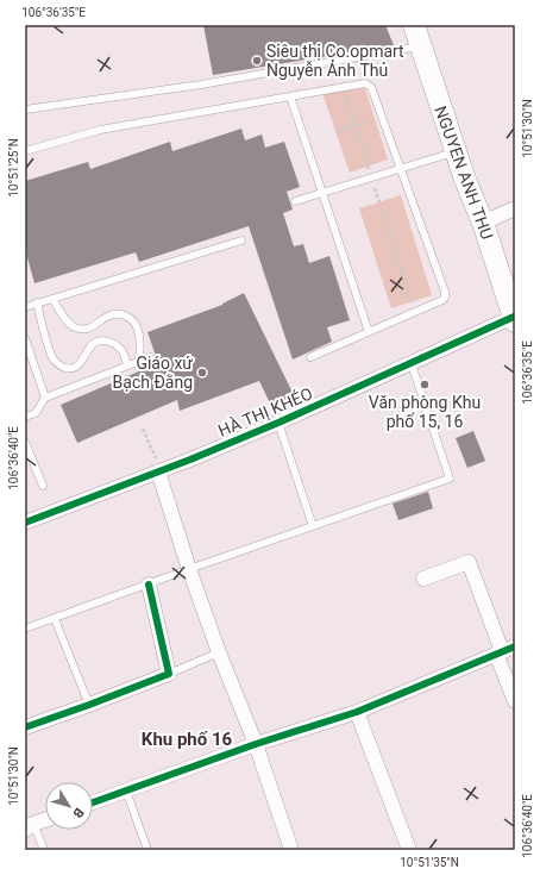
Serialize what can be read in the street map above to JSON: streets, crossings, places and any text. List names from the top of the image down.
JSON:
{
  "streets": {
    "main road": ["NGUYEN ANH THU"],
    "street": ["HÀ THỊ KHÉO"]
  },
  "crossings": [
    ["NGUYEN ANH THU", "HÀ THỊ KHÉO"]
  ],
  "districts": ["Khu phố 16"],
  "places": ["Siêu thị Co.opmart Nguyễn Ảnh Thủ", "Giáo xứ Bạch Đằng", "Văn phòng Khu phố 15, 16"],
  "north": "bottom right",
  "coordinates": [
    "106°36'35\"E",
    "10°51'30\"N",
    "10°51'25\"N",
    "106°36'40\"E",
    "10°51'35\"N"
  ]
}
